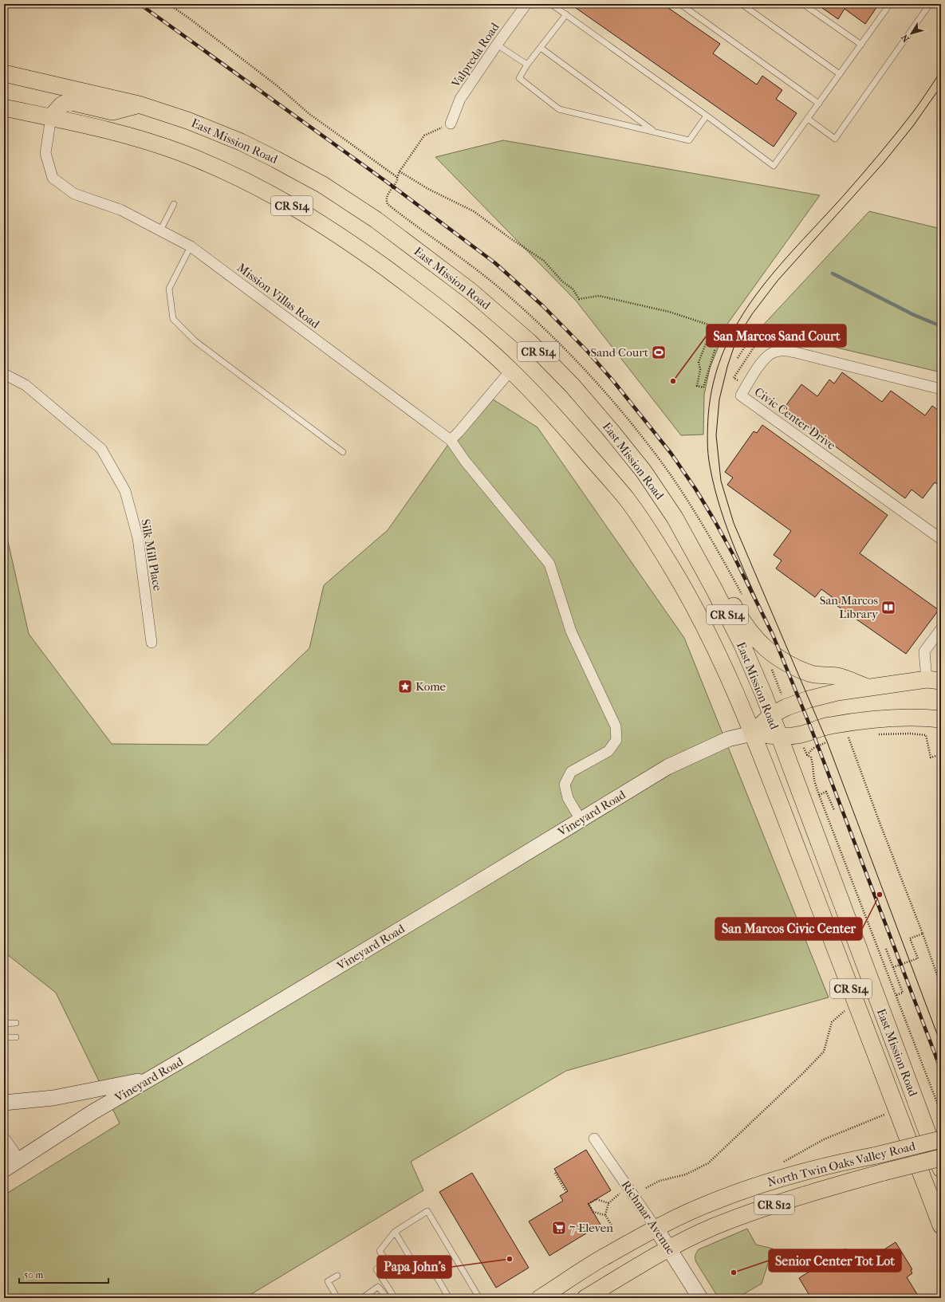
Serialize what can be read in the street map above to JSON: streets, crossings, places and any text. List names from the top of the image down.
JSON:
{
  "streets": {
    "main road": [
      "East Mission Road",
      "CR S14",
      "Vineyard Road",
      "North Twin Oaks Valley Road",
      "CR S12",
      "Richmar Avenue"
    ],
    "street": [
      "Valpreda Road",
      "Mission Villas Road",
      "Civic Center Drive",
      "Silk Mill Place"
    ]
  },
  "crossings": [
    ["East Mission Road", "CR S14"],
    ["East Mission Road", "Mission Villas Road"],
    ["East Mission Road", "Vineyard Road"],
    ["East Mission Road", "North Twin Oaks Valley Road"],
    ["CR S14", "North Twin Oaks Valley Road"],
    ["Mission Villas Road", "Vineyard Road"],
    ["North Twin Oaks Valley Road", "Richmar Avenue"]
  ],
  "places": {
    "sports": ["Sand Court"],
    "other": [
      "San Marcos Sand Court",
      "San Marcos Civic Center",
      "Papa John's",
      "Senior Center Tot Lot"
    ],
    "library": ["San Marcos Library"],
    "place": ["Kome"],
    "supermarket": ["7-Eleven"]
  },
  "scale_bar": "50 m",
  "north": "bottom left"
}
